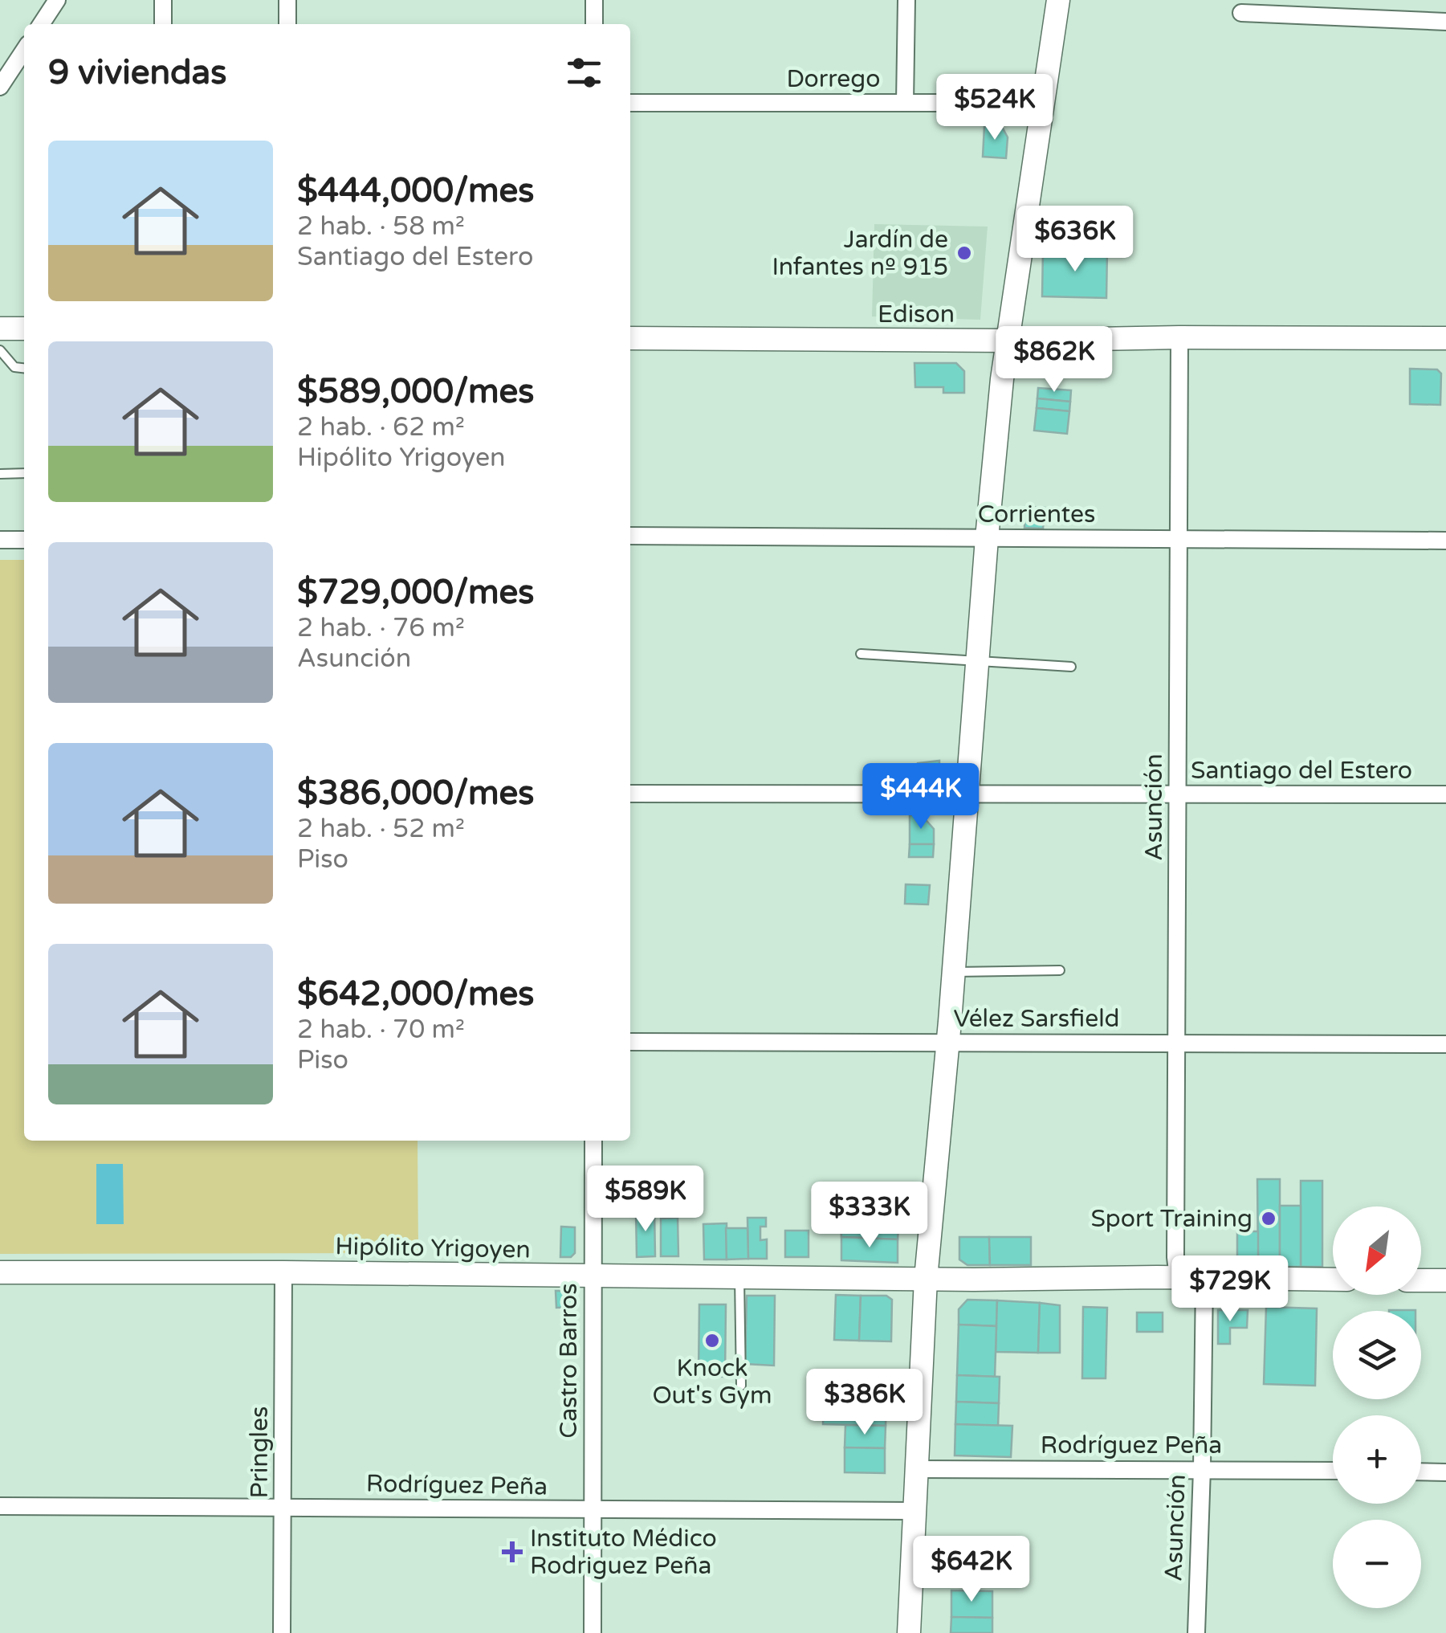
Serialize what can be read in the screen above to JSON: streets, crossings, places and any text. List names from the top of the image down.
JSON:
{
  "streets": {
    "street": [
      "Dorrego",
      "Edison",
      "Corrientes",
      "Santiago del Estero",
      "Asunción",
      "Vélez Sarsfield",
      "Hipólito Yrigoyen",
      "Castro Barros",
      "Rodríguez Peña",
      "Pringles"
    ]
  },
  "crossings": [
    ["Edison", "Asunción"],
    ["Corrientes", "Asunción"],
    ["Santiago del Estero", "Asunción"],
    ["Asunción", "Vélez Sarsfield"],
    ["Asunción", "Hipólito Yrigoyen"],
    ["Asunción", "Rodríguez Peña"],
    ["Hipólito Yrigoyen", "Castro Barros"],
    ["Hipólito Yrigoyen", "Pringles"],
    ["Castro Barros", "Rodríguez Peña"],
    ["Rodríguez Peña", "Pringles"]
  ],
  "places": {
    "other": ["Jardín de Infantes nº 915", "Sport Training", "Knock Out's Gym"],
    "health": ["Instituto Médico Rodriguez Peña"]
  },
  "north": "bottom left",
  "page": {
    "heading": "9 viviendas",
    "price": [
      "$524K",
      "$636K",
      "$862K",
      "$444K",
      "$589K",
      "$333K",
      "$729K",
      "$386K",
      "$642K"
    ],
    "list": [
      {
        "name": "$444,000/mes",
        "note": "2 hab. · 58 m² · Santiago del Estero"
      },
      {
        "name": "$589,000/mes",
        "note": "2 hab. · 62 m² · Hipólito Yrigoyen"
      },
      {
        "name": "$729,000/mes",
        "note": "2 hab. · 76 m² · Asunción"
      },
      {
        "name": "$386,000/mes",
        "note": "2 hab. · 52 m² · Piso"
      },
      {
        "name": "$642,000/mes",
        "note": "2 hab. · 70 m² · Piso"
      }
    ],
    "map_buttons": ["+", "−"]
  }
}
